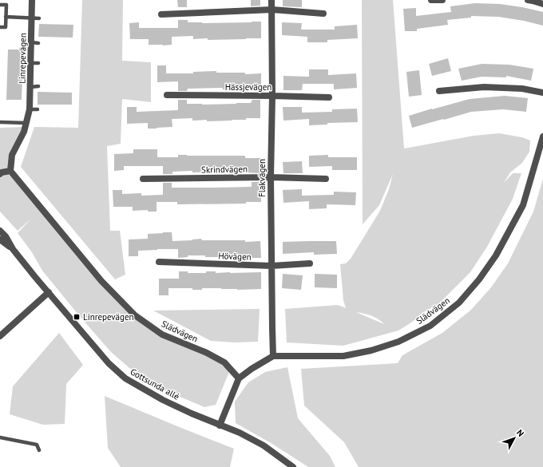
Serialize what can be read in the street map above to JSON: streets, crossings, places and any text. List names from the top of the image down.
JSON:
{
  "streets": {
    "street": [
      "Linrepevägen",
      "Hässjevägen",
      "Skrindvägen",
      "Flakvägen",
      "Hövägen",
      "Slädvägen",
      "Gottsunda allé"
    ]
  },
  "crossings": [
    ["Linrepevägen", "Slädvägen"],
    ["Hässjevägen", "Flakvägen"],
    ["Skrindvägen", "Flakvägen"],
    ["Flakvägen", "Hövägen"],
    ["Flakvägen", "Slädvägen"]
  ],
  "places": {
    "transit": ["Linrepevägen"]
  },
  "north": "top right"
}
